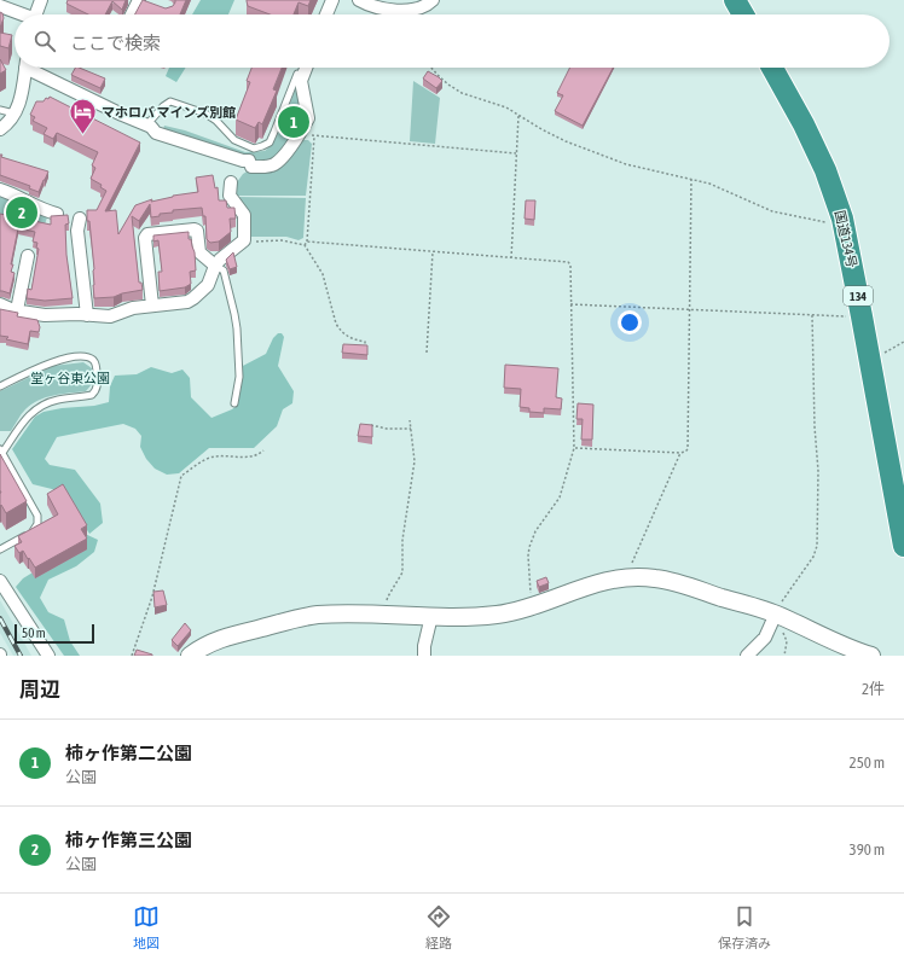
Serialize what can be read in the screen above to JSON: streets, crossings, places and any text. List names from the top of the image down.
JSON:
{
  "streets": {
    "highway": ["国道134号", "134"]
  },
  "parks": ["堂ヶ谷東公園"],
  "places": {
    "hotel": ["マホロバ マインズ別館"]
  },
  "scale_bar": "50 m",
  "page": {
    "search": "ここで検索",
    "pins": ["1", "2"],
    "scale": "50 m",
    "heading": ["周辺", "2件"],
    "list": [
      {
        "mark": "1",
        "name": "柿ヶ作第二公園",
        "note": "公園",
        "value": "250 m"
      },
      {
        "mark": "2",
        "name": "柿ヶ作第三公園",
        "note": "公園",
        "value": "390 m"
      }
    ],
    "nav": ["地図", "経路", "保存済み"]
  }
}
